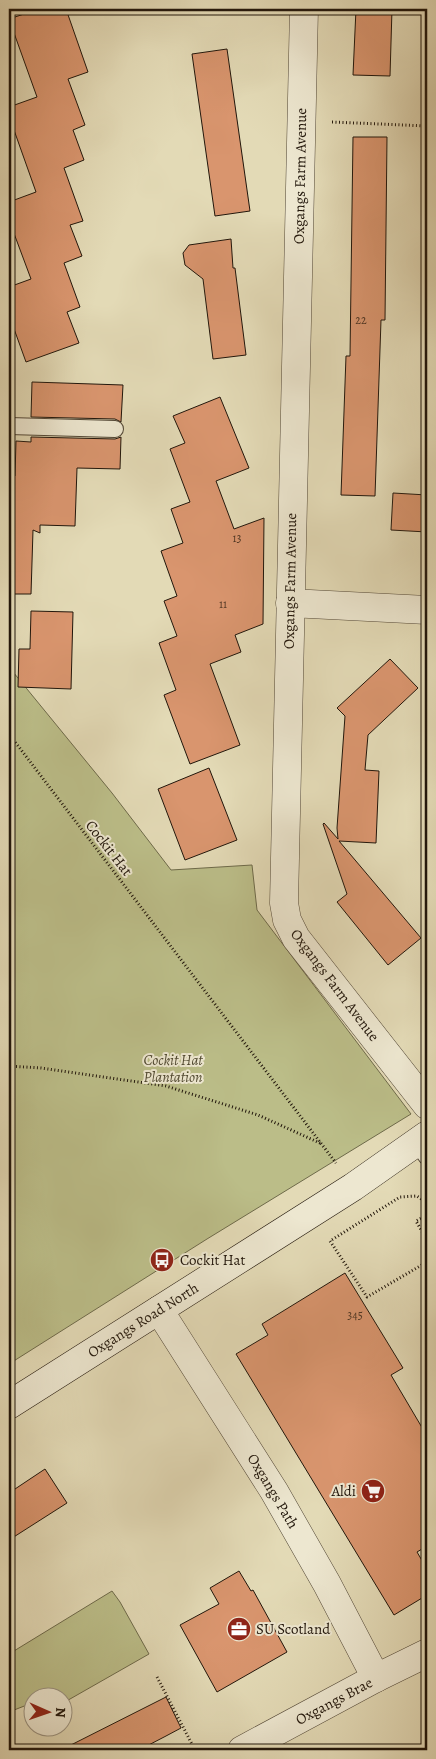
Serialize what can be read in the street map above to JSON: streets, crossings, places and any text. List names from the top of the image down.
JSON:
{
  "streets": {
    "street": [
      "Oxgangs Farm Avenue",
      "Oxgangs Road North",
      "Oxgangs Path",
      "Oxgangs Brae"
    ],
    "path": ["Cockit Hat"]
  },
  "crossings": [
    ["Cockit Hat", "Oxgangs Road North"],
    ["Oxgangs Road North", "Oxgangs Path"],
    ["Oxgangs Path", "Oxgangs Brae"]
  ],
  "parks": ["Cockit Hat Plantation"],
  "places": {
    "bus stop": ["Cockit Hat"],
    "supermarket": ["Aldi"],
    "office": ["SU Scotland"]
  },
  "house_numbers": [
    "22",
    "13",
    "11",
    "345"
  ],
  "north": "right"
}
